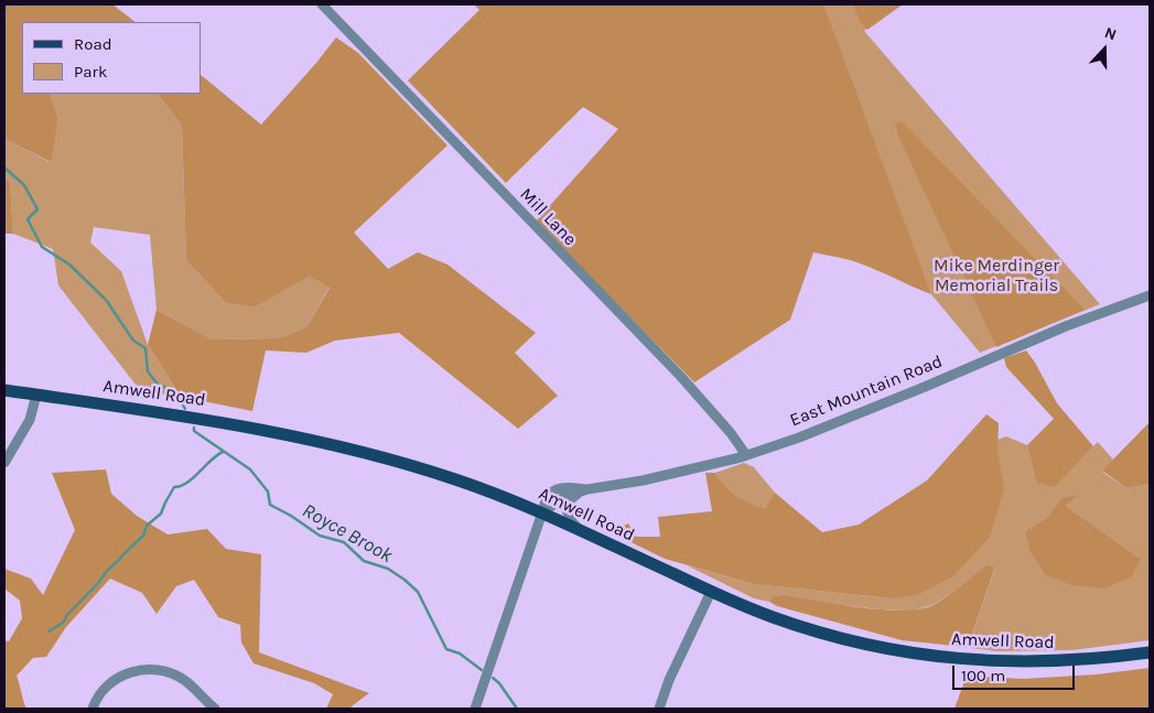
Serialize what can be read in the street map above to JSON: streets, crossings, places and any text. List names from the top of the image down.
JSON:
{
  "streets": {
    "main road": ["Amwell Road"],
    "street": ["Mill Lane", "East Mountain Road"]
  },
  "crossings": [
    ["Mill Lane", "East Mountain Road"],
    ["East Mountain Road", "Amwell Road"]
  ],
  "water": ["Royce Brook"],
  "parks": ["Mike Merdinger Memorial Trails"],
  "legend": ["Road", "Park"],
  "scale_bar": "100 m",
  "north": "top"
}
